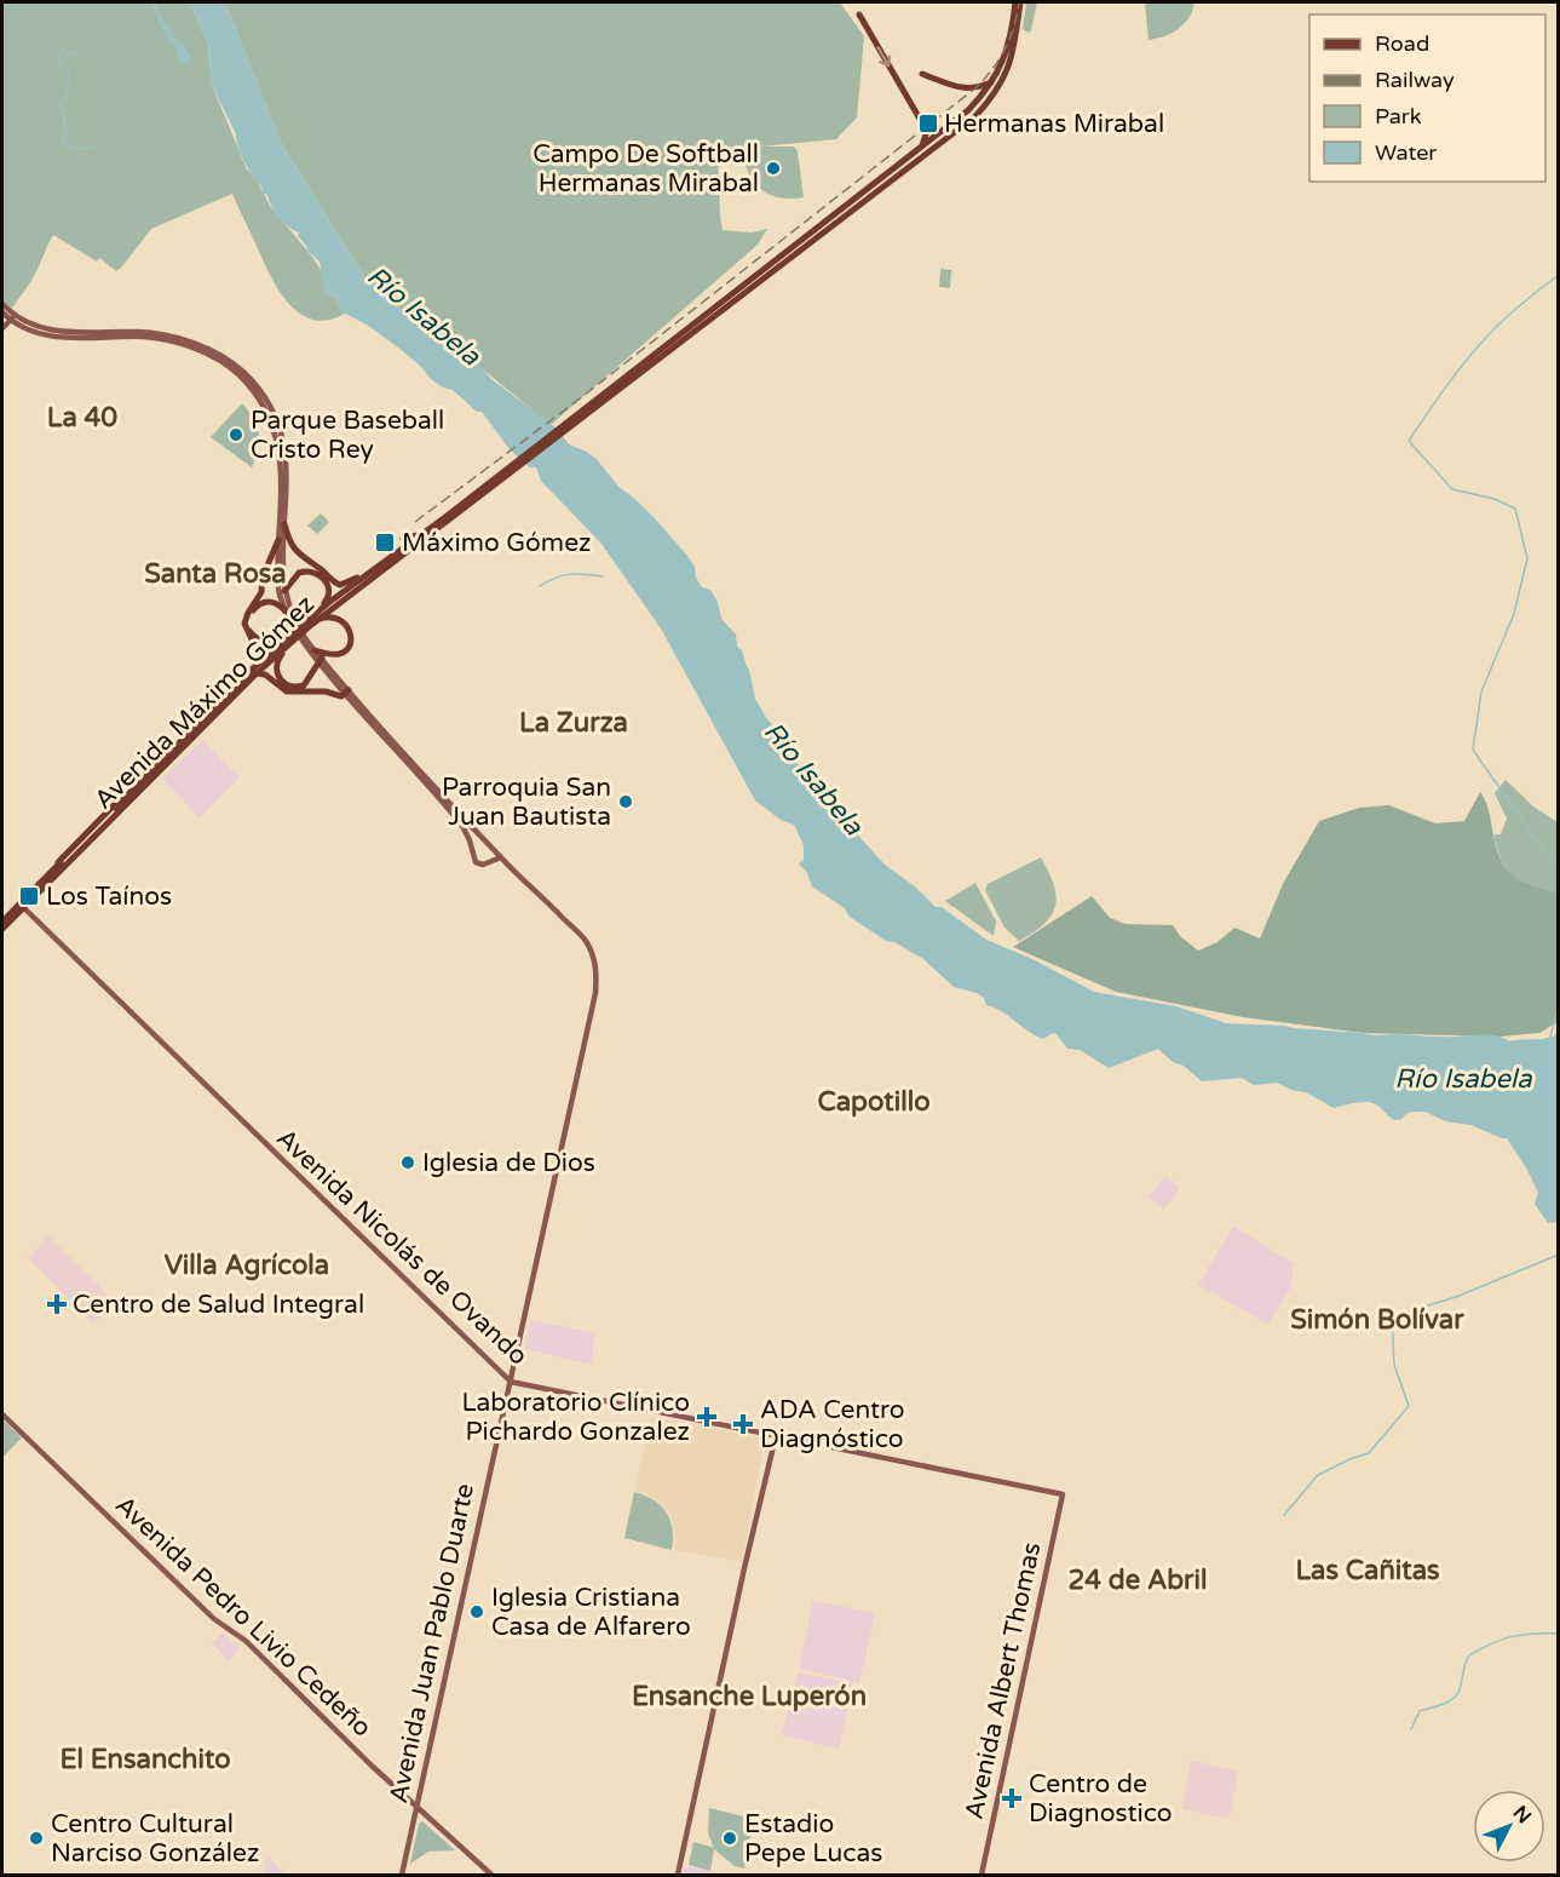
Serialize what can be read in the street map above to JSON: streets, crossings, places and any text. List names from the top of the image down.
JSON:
{
  "streets": {
    "main road": [
      "Avenida Máximo Gómez",
      "Avenida Nicolás de Ovando",
      "Avenida Pedro Livio Cedeño",
      "Avenida Juan Pablo Duarte",
      "Avenida Albert Thomas"
    ]
  },
  "crossings": [
    ["Avenida Nicolás de Ovando", "Avenida Juan Pablo Duarte"],
    ["Avenida Nicolás de Ovando", "Avenida Albert Thomas"],
    ["Avenida Pedro Livio Cedeño", "Avenida Juan Pablo Duarte"]
  ],
  "districts": [
    "La 40",
    "Santa Rosa",
    "La Zurza",
    "Capotillo",
    "Villa Agrícola",
    "Simón Bolívar",
    "Las Cañitas",
    "24 de Abril",
    "Ensanche Luperón",
    "El Ensanchito"
  ],
  "water": ["Río Isabela"],
  "places": {
    "transit": ["Hermanas Mirabal", "Máximo Gómez", "Los Taínos"],
    "other": [
      "Campo De Softball Hermanas Mirabal",
      "Parque Baseball Cristo Rey",
      "Parroquia San Juan Bautista",
      "Iglesia de Dios",
      "Iglesia Cristiana Casa de Alfarero",
      "Centro Cultural Narciso González",
      "Estadio Pepe Lucas"
    ],
    "health": [
      "Centro de Salud Integral",
      "Laboratorio Clínico Pichardo Gonzalez",
      "ADA Centro Diagnóstico",
      "Centro de Diagnostico"
    ]
  },
  "legend": [
    "Road",
    "Railway",
    "Park",
    "Water"
  ],
  "north": "top right"
}
